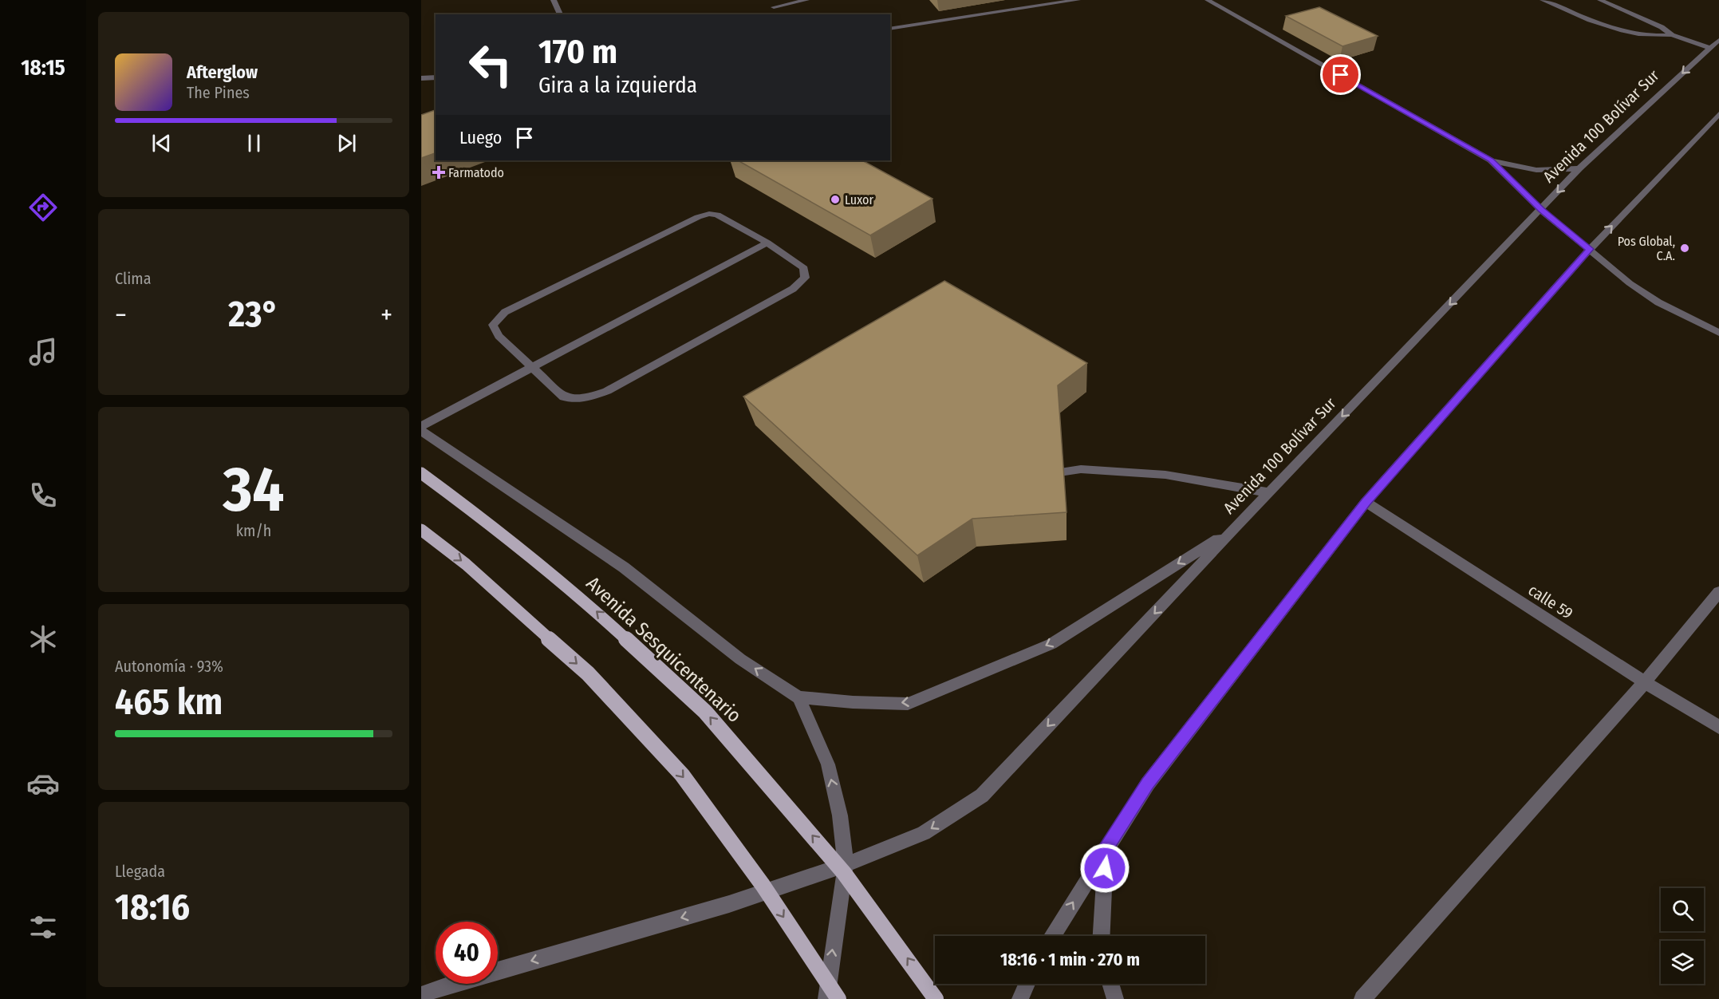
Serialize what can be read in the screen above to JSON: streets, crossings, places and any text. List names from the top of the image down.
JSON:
{
  "streets": {
    "main road": ["Avenida Sesquicentenario"],
    "street": ["Avenida 100 Bolívar Sur", "calle 59"]
  },
  "places": {
    "health": ["Farmatodo"],
    "other": ["Luxor", "Pos Global, C.A."]
  },
  "page": {
    "tabs": "18:15",
    "turn": ["170 m", "Gira a la izquierda"],
    "song": ["Afterglow", "The Pines"],
    "then": "Luego",
    "tile": [
      "Clima",
      ["34", "km/h"],
      ["Autonomía · 93%", "465 km"],
      ["Llegada", "18:16"]
    ],
    "heat": ["−", "23°", "+"],
    "limit": "40",
    "trip": "18:16 · 1 min · 270 m"
  }
}
